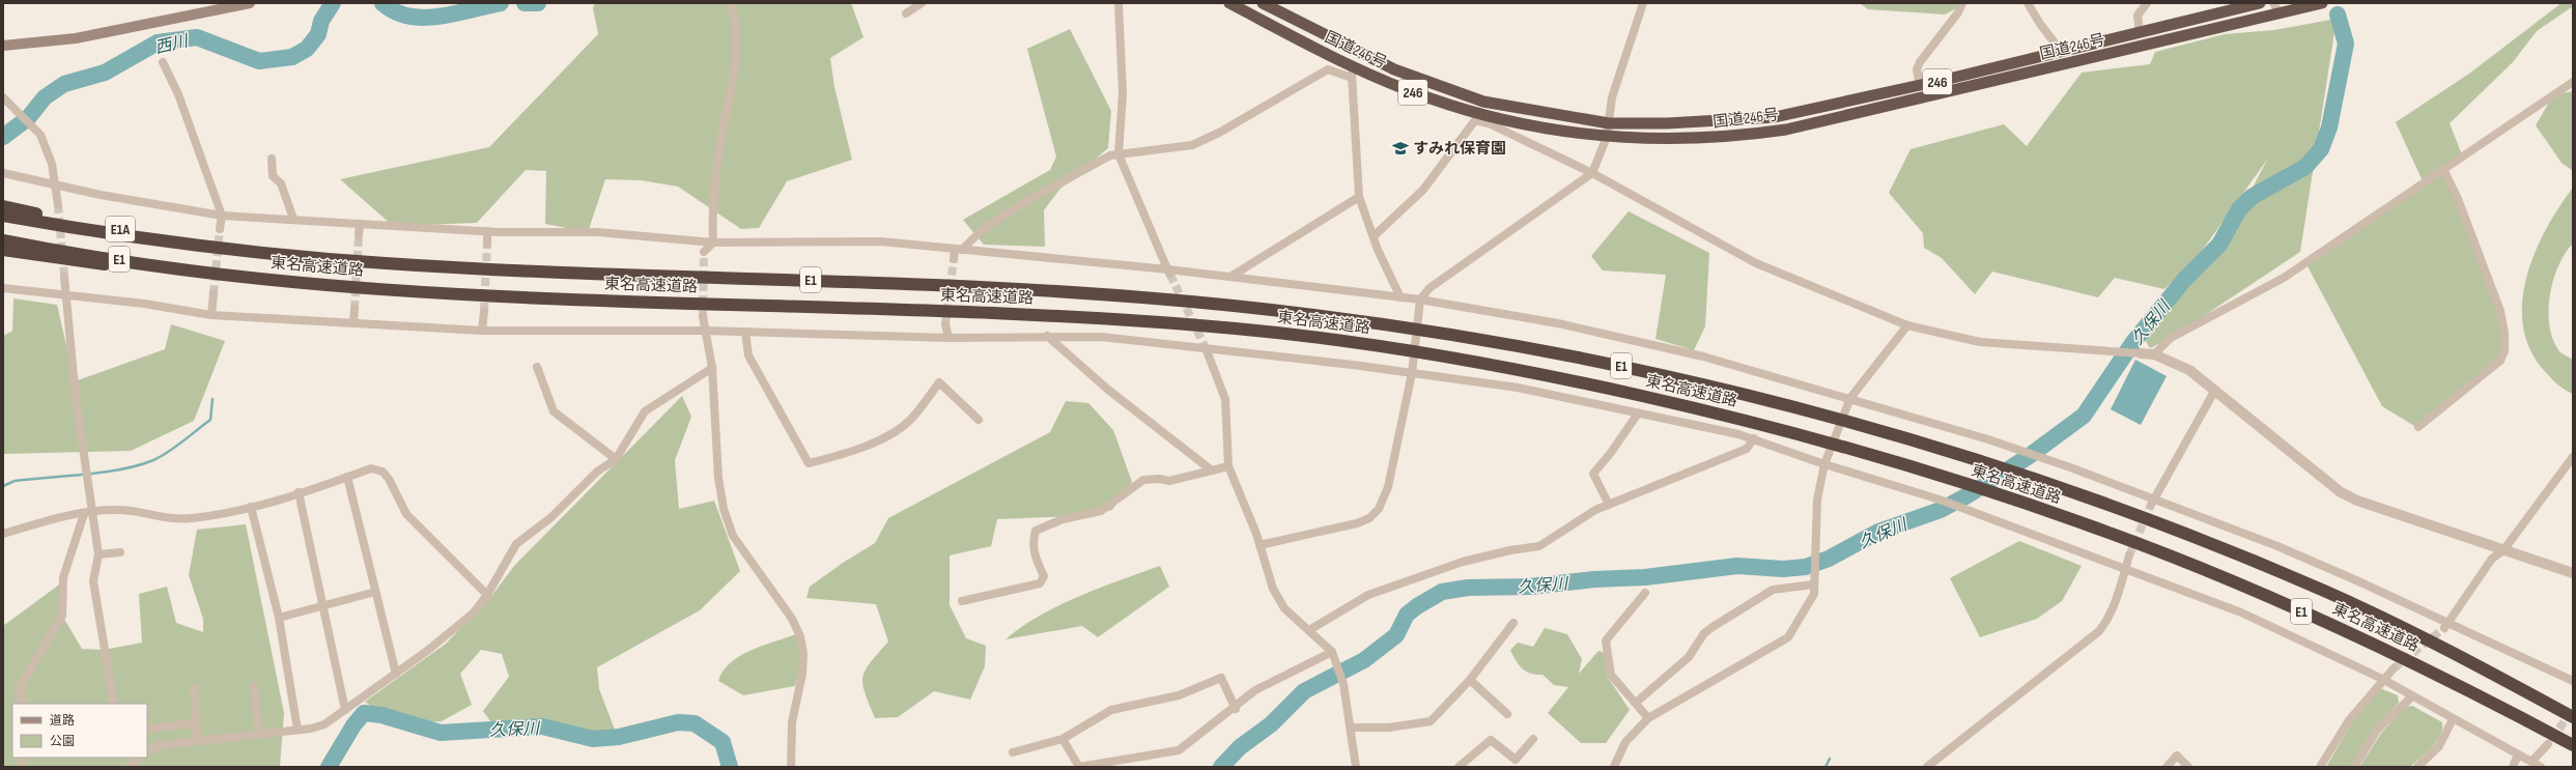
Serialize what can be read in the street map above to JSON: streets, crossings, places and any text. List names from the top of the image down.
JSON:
{
  "streets": {
    "highway": [
      "国道246号",
      "246",
      "E1A",
      "E1",
      "東名高速道路"
    ]
  },
  "crossings": [
    ["国道246号", "246"],
    ["E1A", "東名高速道路"]
  ],
  "water": ["西川", "久保川"],
  "places": {
    "school or university": ["すみれ保育園"]
  },
  "legend": ["道路", "公園"]
}
